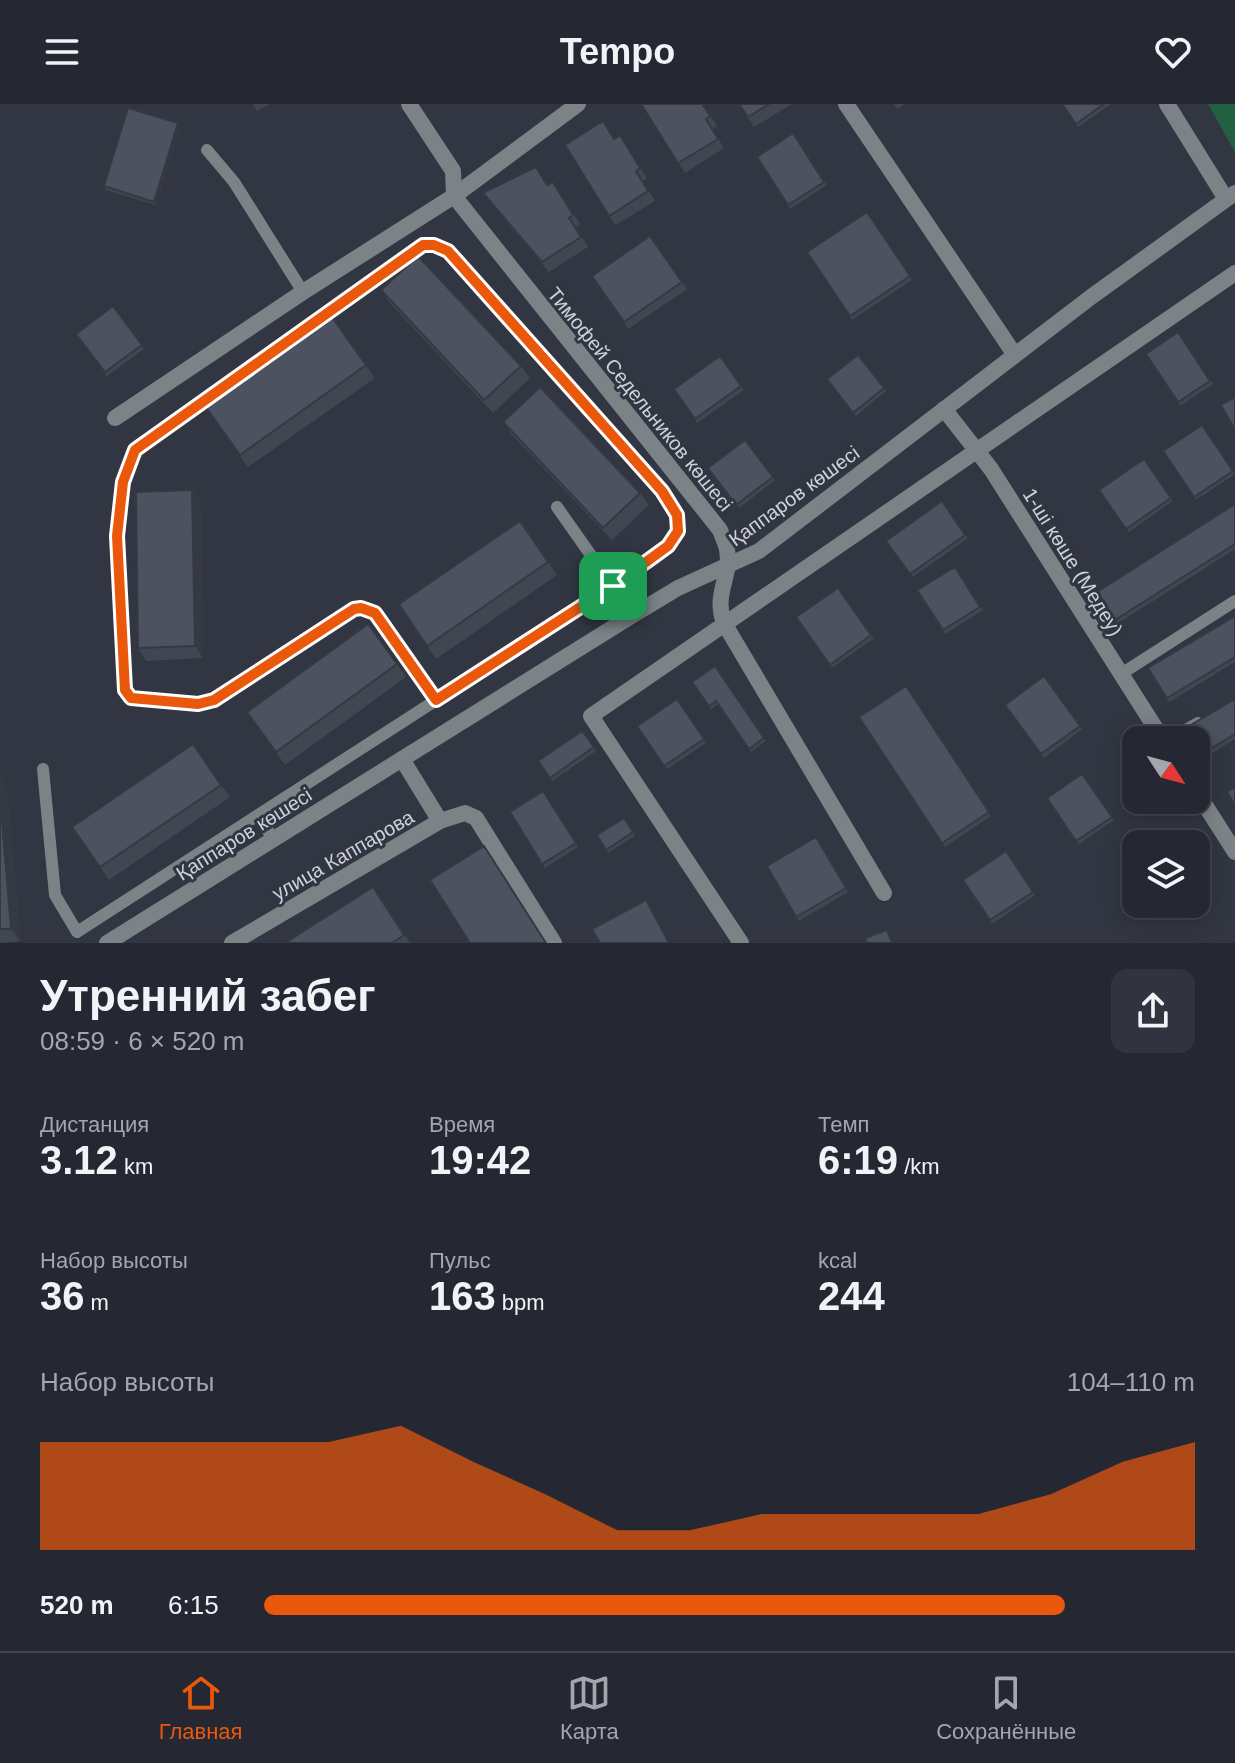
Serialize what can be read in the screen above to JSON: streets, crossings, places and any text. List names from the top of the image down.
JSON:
{
  "streets": {
    "street": [
      "Тимофей Седельников көшесі",
      "Қаппаров көшесі",
      "1-ші көше (Медеу)",
      "улица Каппарова"
    ]
  },
  "crossings": [
    ["Тимофей Седельников көшесі", "Қаппаров көшесі"],
    ["Қаппаров көшесі", "1-ші көше (Медеу)"]
  ],
  "north": "bottom right",
  "page": {
    "header": "Tempo",
    "heading": ["Утренний забег", "08:59 · 6 × 520 m"],
    "stats": [
      ["Дистанция", "3.12 km"],
      ["Время", "19:42"],
      ["Темп", "6:19 /km"],
      ["Набор высоты", "36 m"],
      ["Пульс", "163 bpm"],
      ["kcal", "244"]
    ],
    "chart": ["Набор высоты", "104–110 m"],
    "list": [
      {
        "name": "520 m",
        "note": "6:15"
      }
    ],
    "tabs": ["Главная", "Карта", "Сохранённые"]
  }
}
